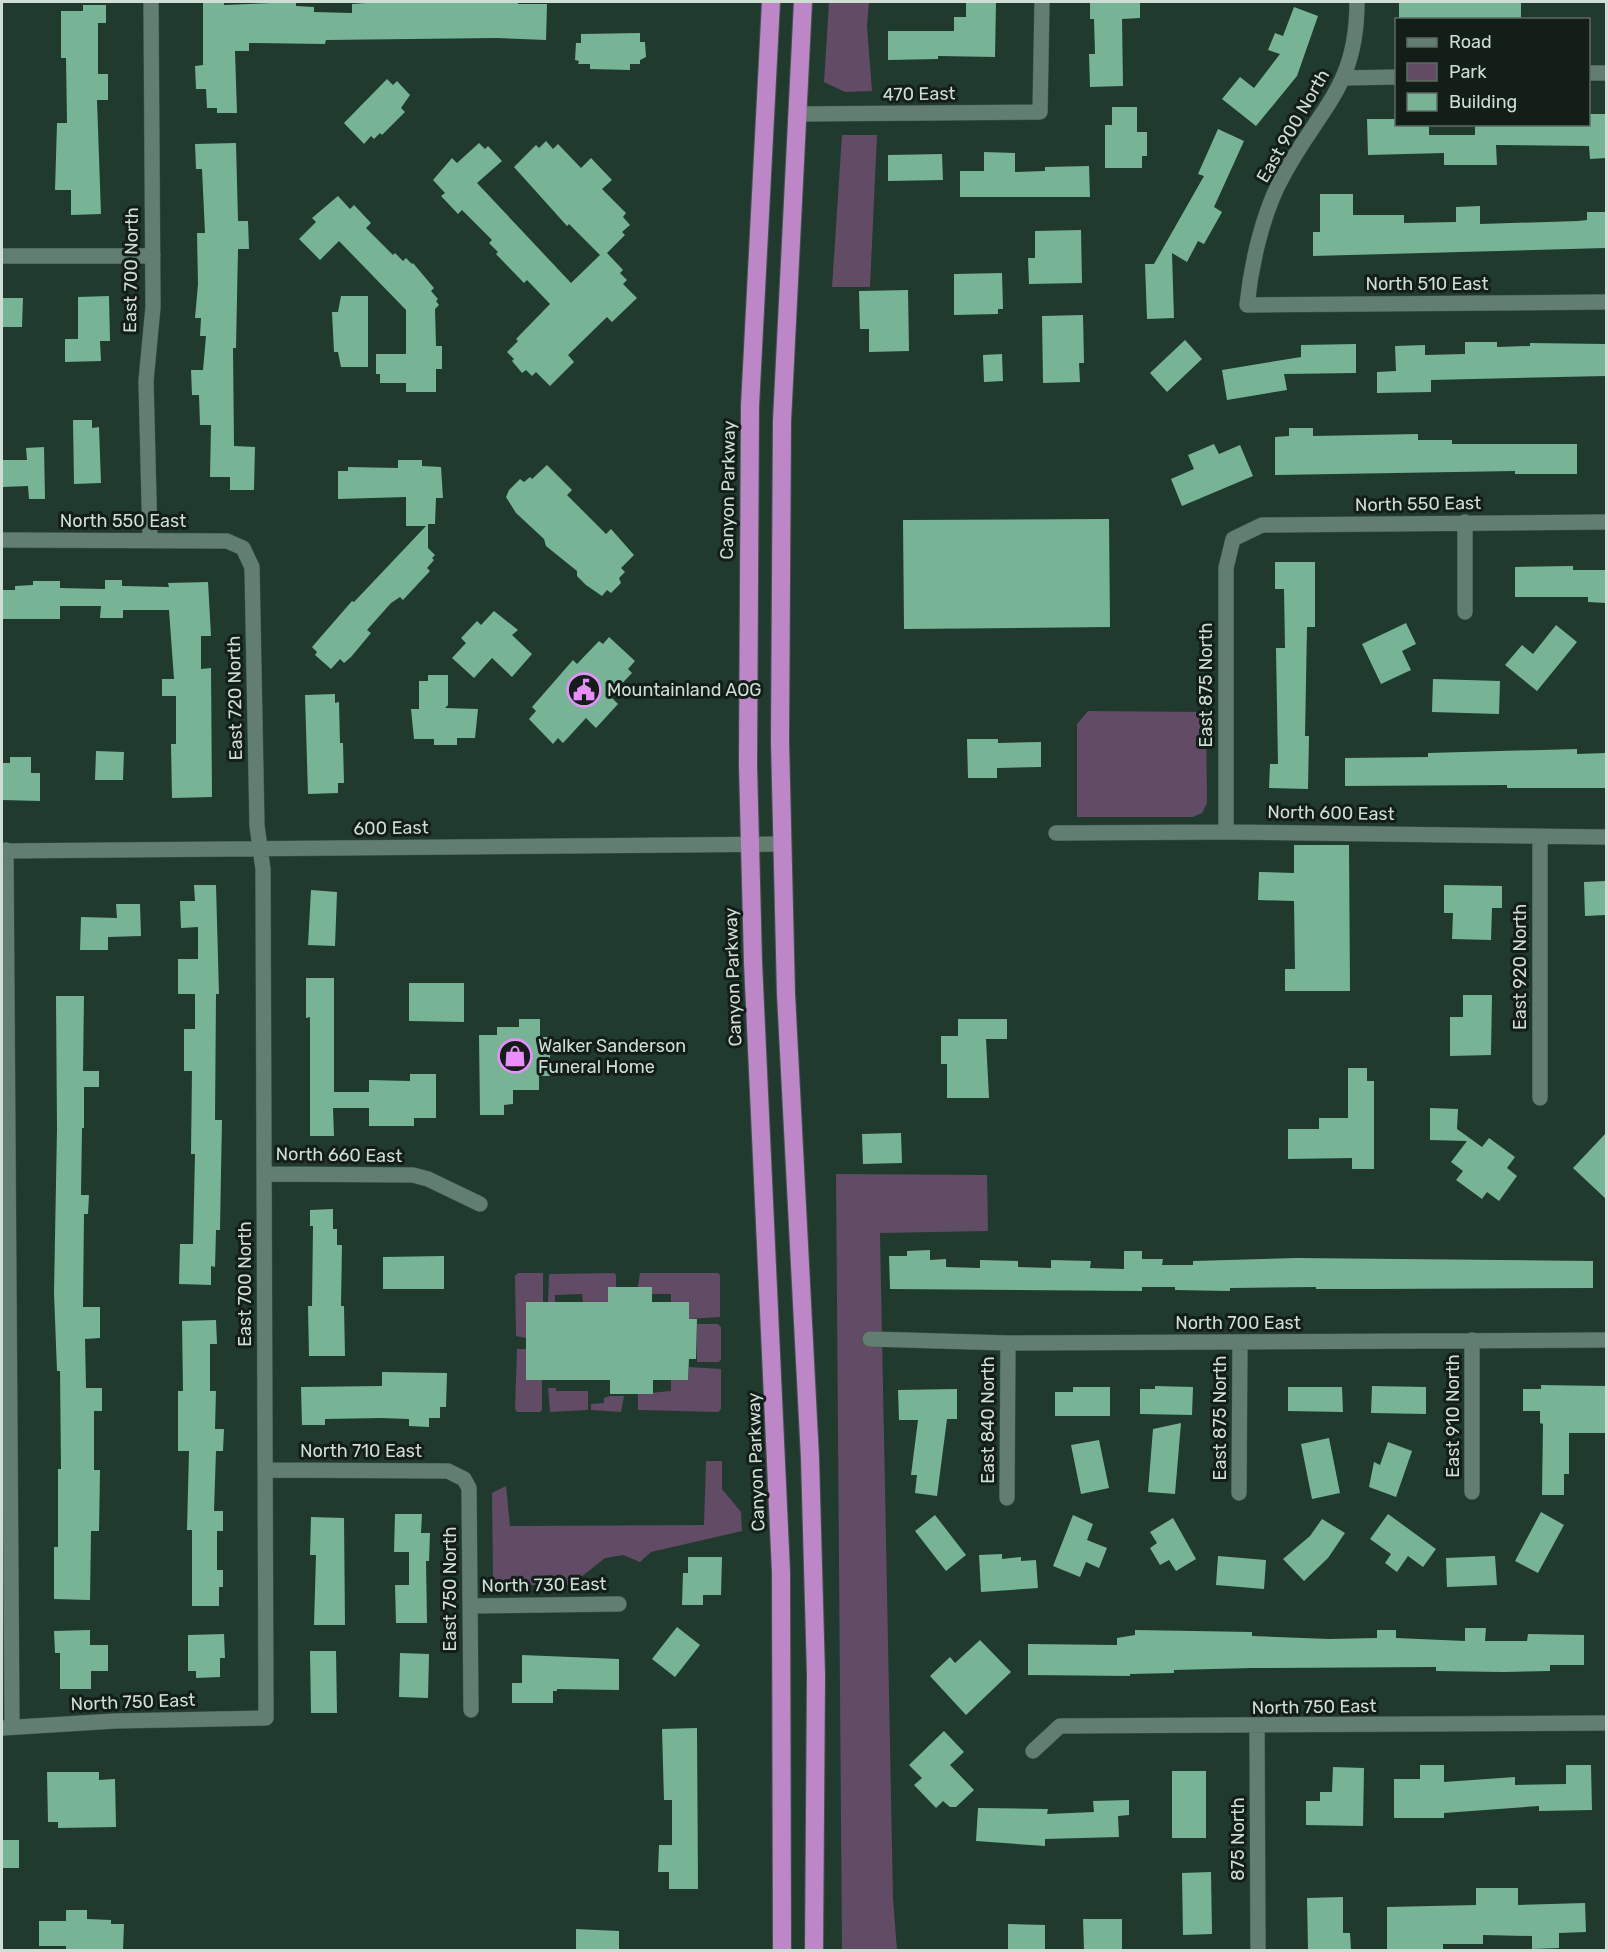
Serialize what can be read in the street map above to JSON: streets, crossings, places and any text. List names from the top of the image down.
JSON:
{
  "streets": {
    "highway": ["Canyon Parkway"],
    "street": [
      "470 East",
      "East 900 North",
      "East 700 North",
      "North 510 East",
      "North 550 East",
      "East 875 North",
      "East 720 North",
      "North 600 East",
      "600 East",
      "East 920 North",
      "North 660 East",
      "North 700 East",
      "East 910 North",
      "East 840 North",
      "North 710 East",
      "North 730 East",
      "East 750 North",
      "North 750 East",
      "875 North"
    ]
  },
  "crossings": [
    ["East 900 North", "North 510 East"],
    ["East 700 North", "North 550 East"],
    ["East 700 North", "East 720 North"],
    ["East 700 North", "600 East"],
    ["East 700 North", "North 660 East"],
    ["East 700 North", "North 710 East"],
    ["East 700 North", "North 750 East"],
    ["Canyon Parkway", "600 East"],
    ["North 550 East", "East 875 North"],
    ["North 550 East", "East 720 North"],
    ["East 875 North", "North 600 East"],
    ["East 875 North", "North 700 East"],
    ["East 720 North", "600 East"],
    ["North 600 East", "East 920 North"],
    ["North 700 East", "East 910 North"],
    ["North 700 East", "East 840 North"],
    ["North 710 East", "East 750 North"],
    ["North 730 East", "East 750 North"],
    ["North 750 East", "875 North"]
  ],
  "places": {
    "public building": ["Mountainland AOG"],
    "shop": ["Walker Sanderson Funeral Home"]
  },
  "legend": ["Road", "Park", "Building"]
}
